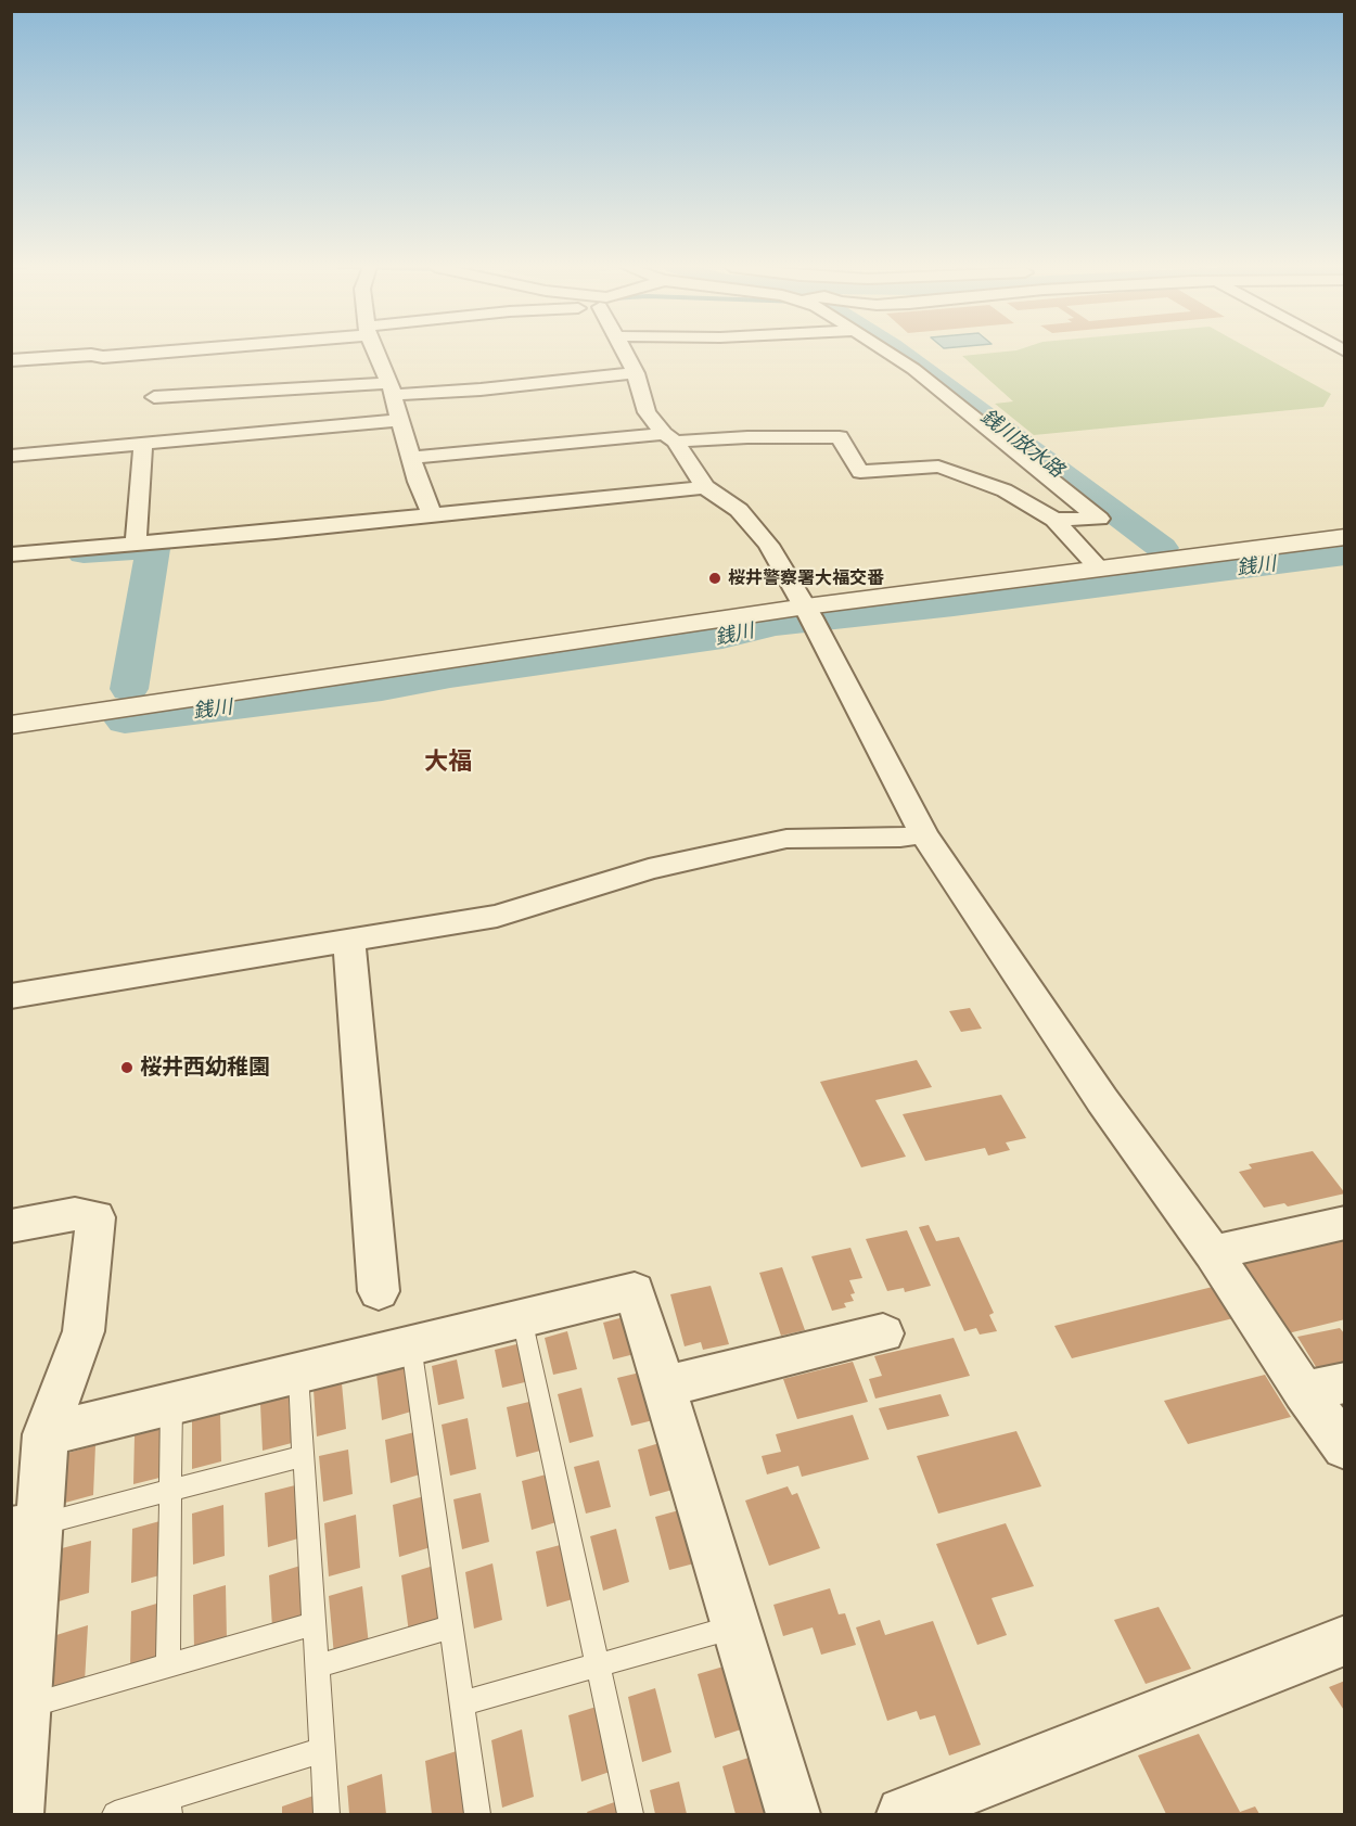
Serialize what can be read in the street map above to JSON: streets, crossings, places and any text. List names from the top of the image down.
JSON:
{
  "districts": ["大福"],
  "water": ["銭川放水路", "銭川"],
  "places": ["桜井警察署大福交番", "桜井西幼稚園"]
}
